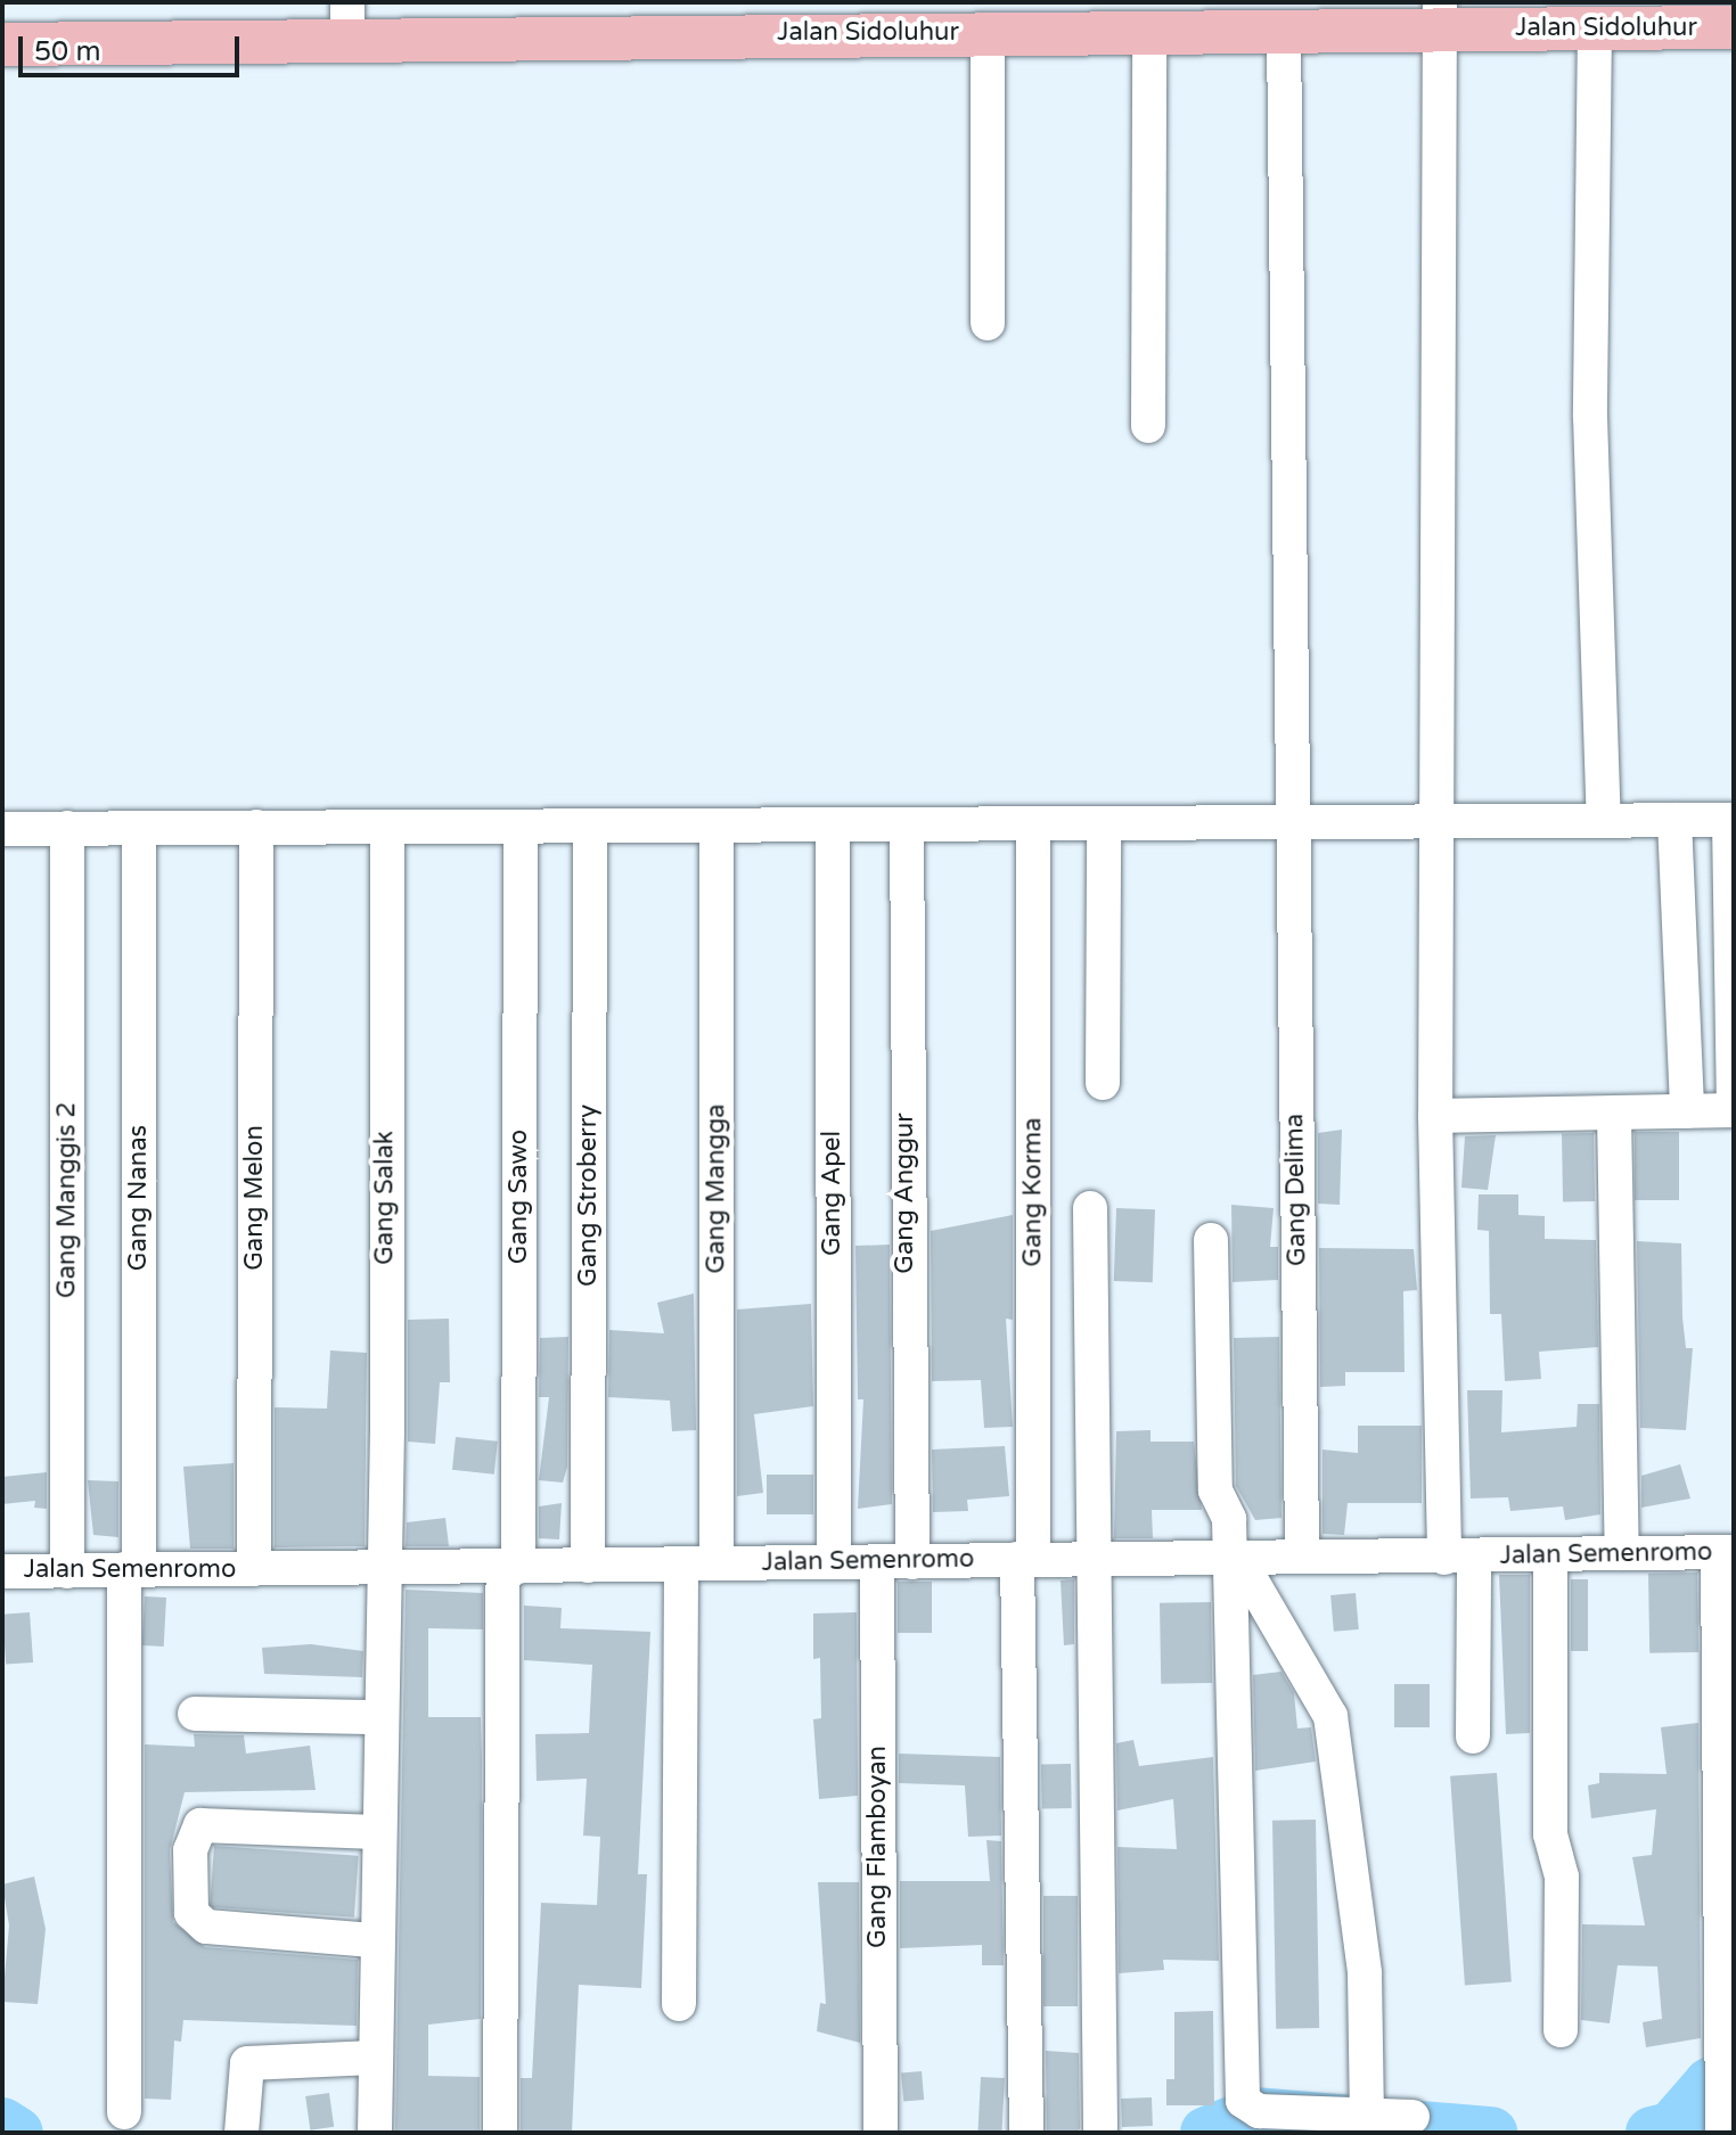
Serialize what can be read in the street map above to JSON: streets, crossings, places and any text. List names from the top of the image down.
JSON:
{
  "streets": {
    "main road": ["Jalan Sidoluhur"],
    "street": [
      "Gang Mangga",
      "Gang Delima",
      "Gang Korma",
      "Gang Apel",
      "Gang Anggur",
      "Gang Stroberry",
      "Gang Sawo",
      "Gang Nanas",
      "Gang Melon",
      "Gang Salak",
      "Gang Manggis 2",
      "Jalan Semenromo",
      "Gang Flamboyan"
    ]
  },
  "crossings": [
    ["Jalan Sidoluhur", "Gang Delima"],
    ["Gang Mangga", "Jalan Semenromo"],
    ["Gang Delima", "Jalan Semenromo"],
    ["Gang Korma", "Jalan Semenromo"],
    ["Gang Apel", "Jalan Semenromo"],
    ["Gang Anggur", "Jalan Semenromo"],
    ["Gang Stroberry", "Jalan Semenromo"],
    ["Gang Sawo", "Jalan Semenromo"],
    ["Gang Nanas", "Jalan Semenromo"],
    ["Gang Melon", "Jalan Semenromo"],
    ["Gang Salak", "Jalan Semenromo"],
    ["Gang Manggis 2", "Jalan Semenromo"],
    ["Jalan Semenromo", "Gang Flamboyan"]
  ],
  "scale_bar": "50 m"
}
